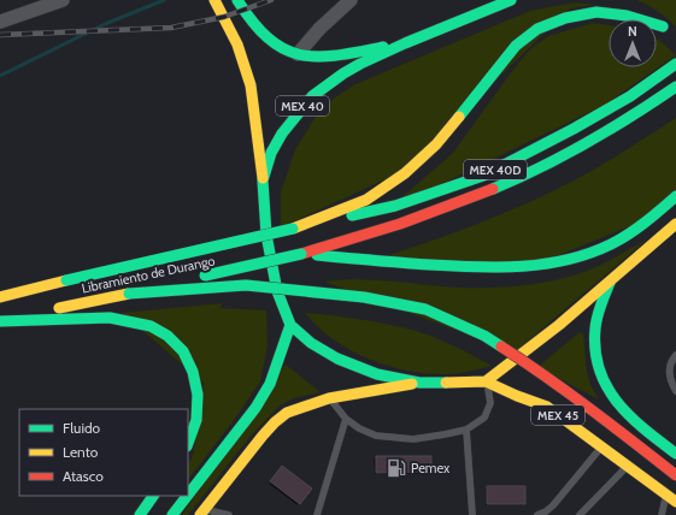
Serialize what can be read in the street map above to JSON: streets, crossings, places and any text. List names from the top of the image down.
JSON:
{
  "streets": {
    "main road": [
      "MEX 40",
      "MEX 40D",
      "Libramiento de Durango",
      "MEX 45"
    ]
  },
  "crossings": [
    ["MEX 40", "MEX 45"],
    ["MEX 40D", "Libramiento de Durango"]
  ],
  "places": {
    "fuel station": ["Pemex"]
  },
  "legend": ["Fluido", "Lento", "Atasco"],
  "north": "top"
}
